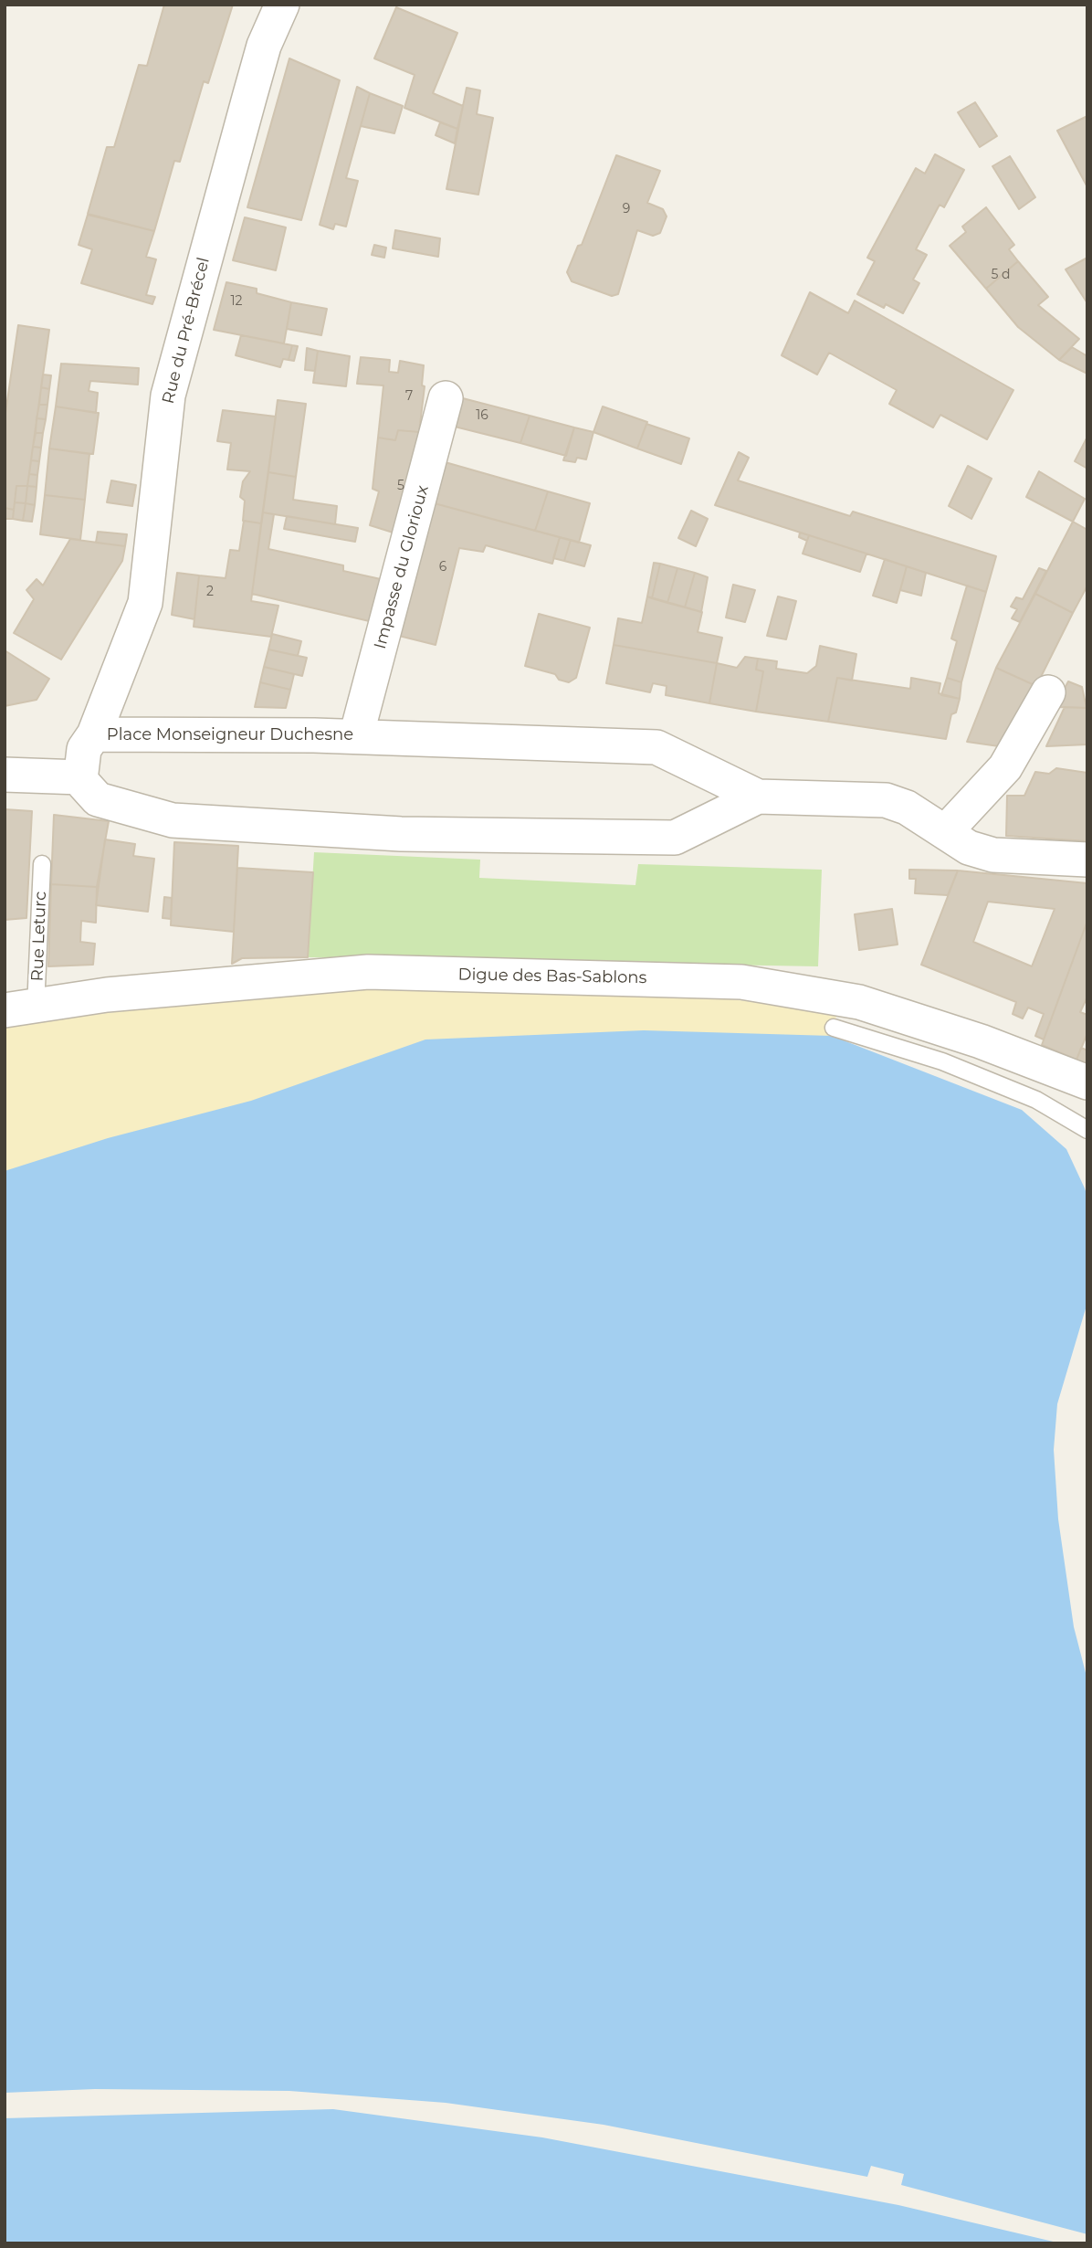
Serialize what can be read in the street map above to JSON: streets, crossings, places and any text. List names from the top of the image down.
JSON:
{
  "streets": {
    "street": [
      "Rue du Pré-Brécel",
      "Impasse du Glorioux",
      "Place Monseigneur Duchesne",
      "Digue des Bas-Sablons"
    ],
    "lane": ["Rue Leturc"]
  },
  "crossings": [
    ["Rue du Pré-Brécel", "Place Monseigneur Duchesne"],
    ["Impasse du Glorioux", "Place Monseigneur Duchesne"],
    ["Rue Leturc", "Digue des Bas-Sablons"]
  ],
  "house_numbers": [
    "9",
    "5 d",
    "12",
    "7",
    "16",
    "5",
    "6",
    "2"
  ]
}
